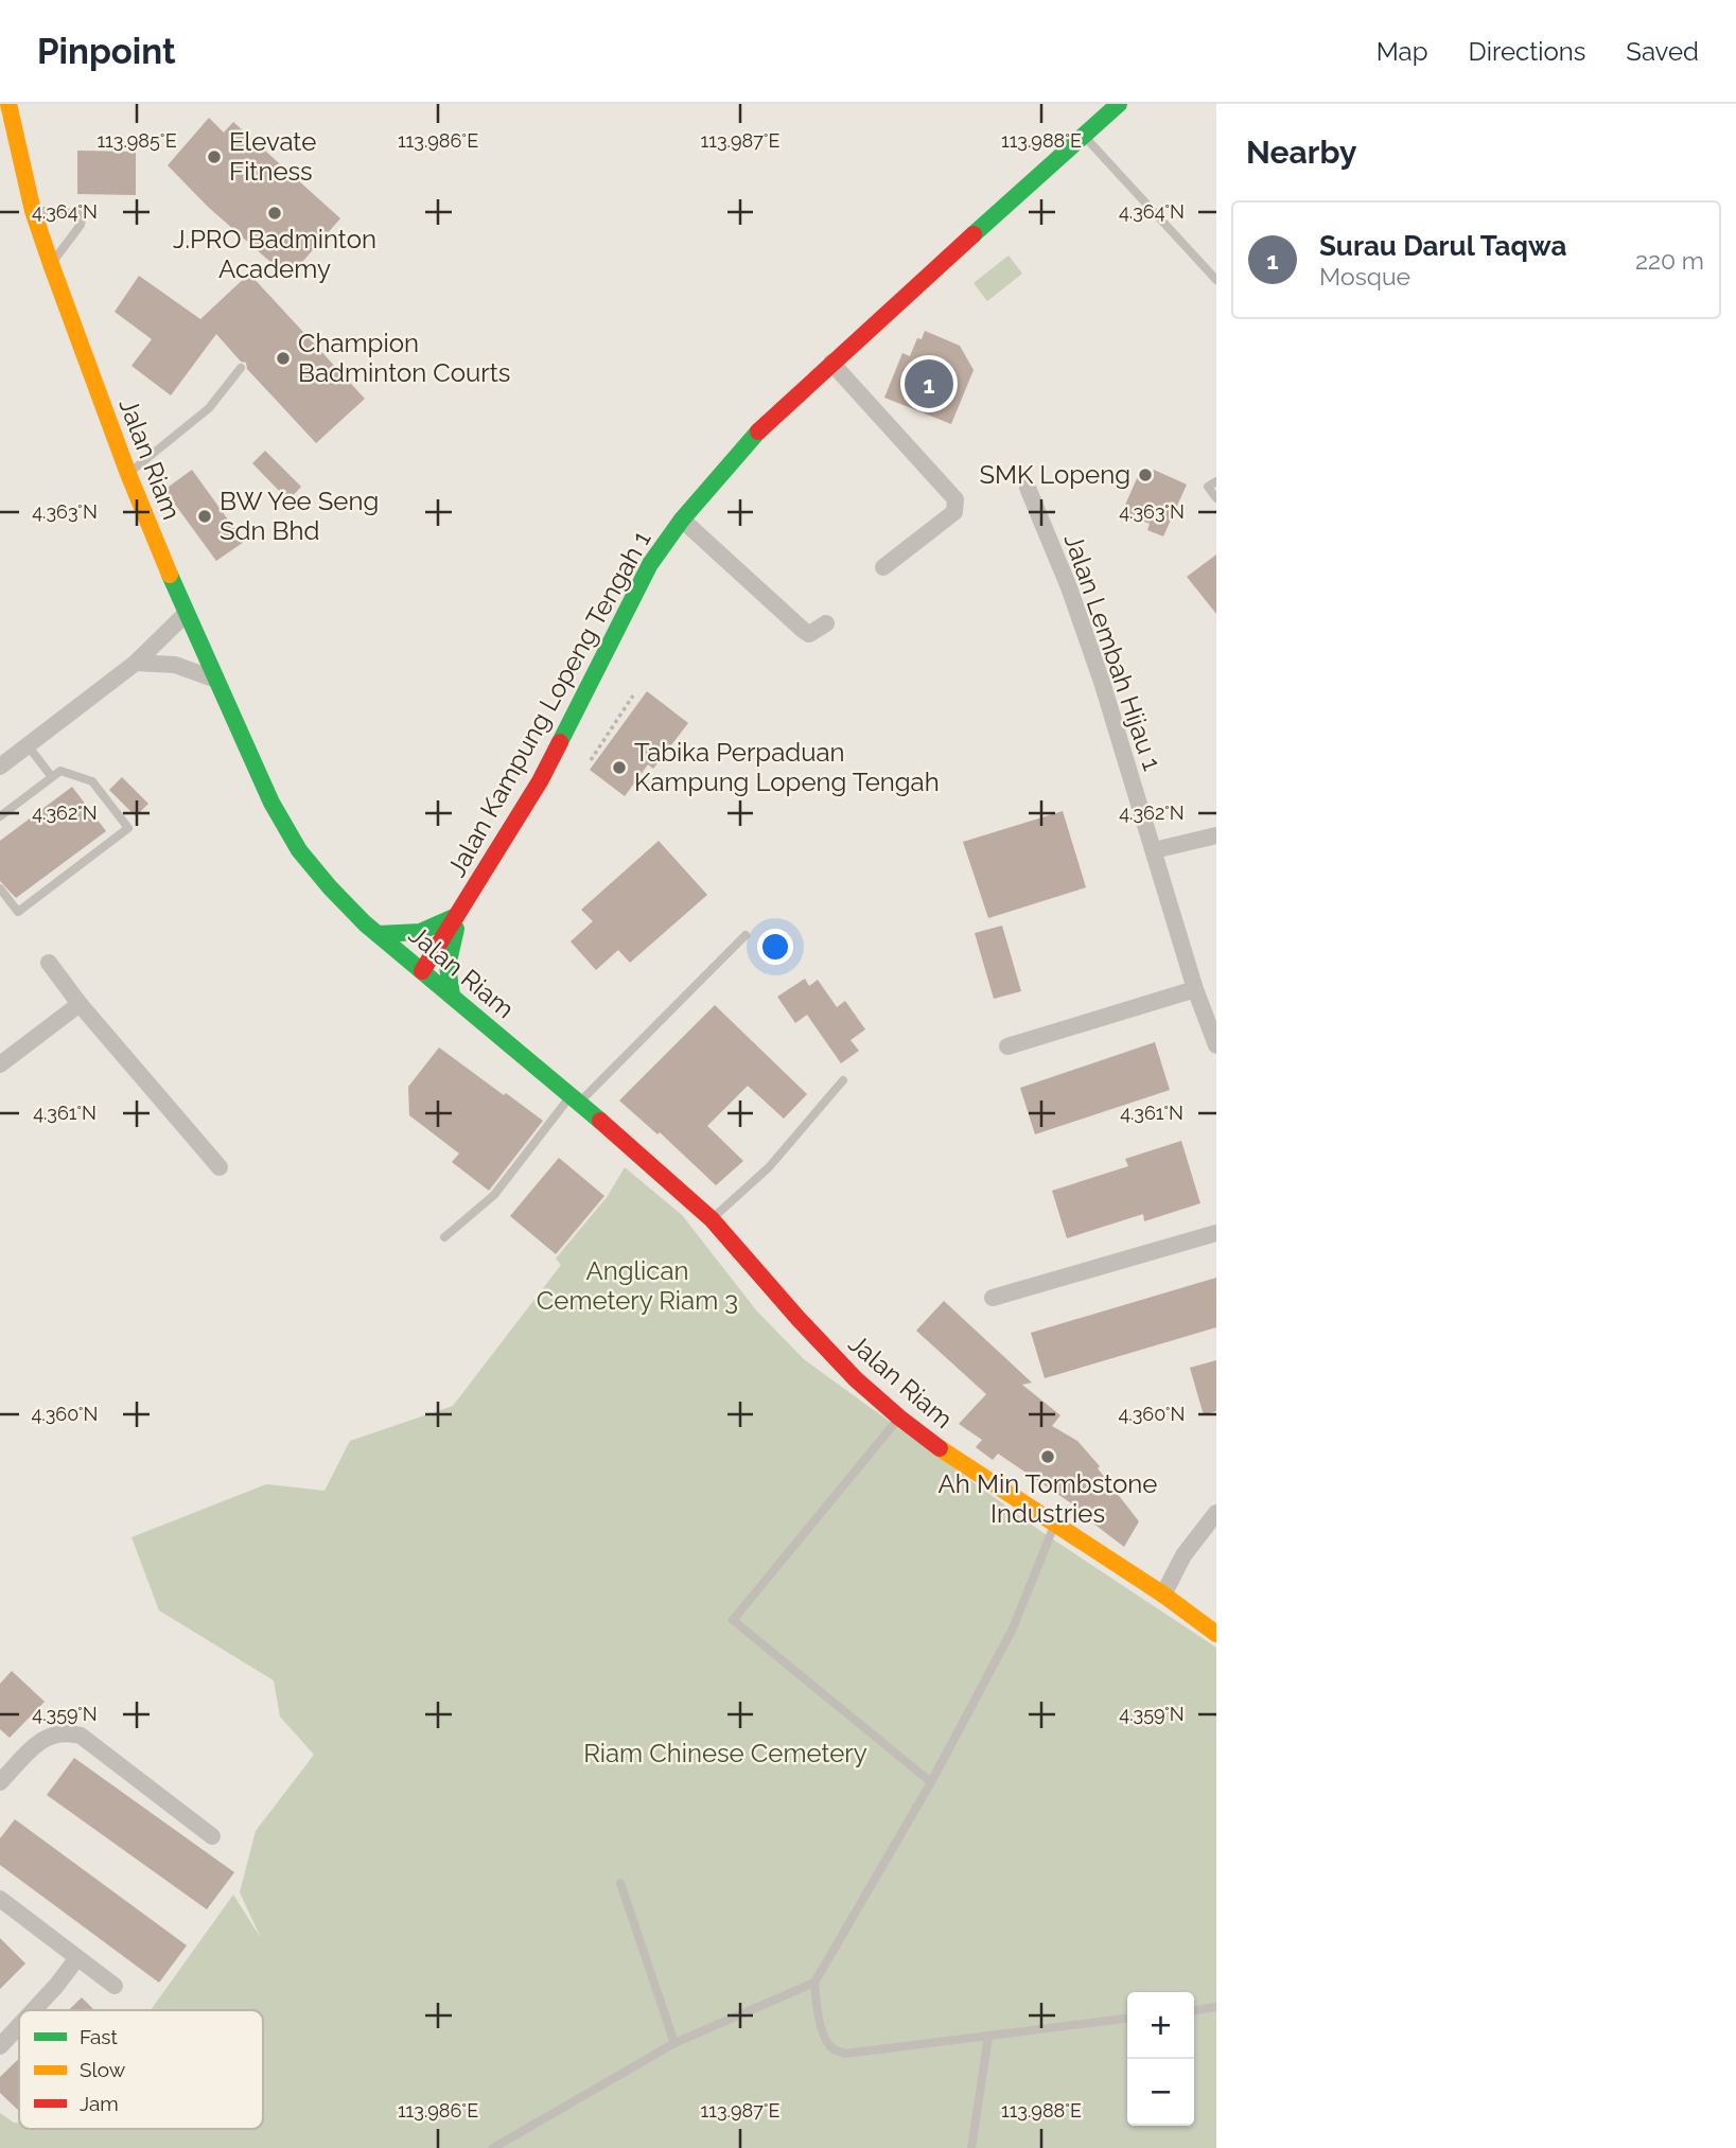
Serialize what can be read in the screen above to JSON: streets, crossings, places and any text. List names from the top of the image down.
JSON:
{
  "streets": {
    "main road": ["Jalan Riam", "Jalan Kampung Lopeng Tengah 1"],
    "street": ["Jalan Lembah Hijau 1"]
  },
  "crossings": [
    ["Jalan Riam", "Jalan Kampung Lopeng Tengah 1"]
  ],
  "parks": ["Anglican Cemetery Riam 3", "Riam Chinese Cemetery"],
  "places": [
    "Elevate Fitness",
    "J.PRO Badminton Academy",
    "Champion Badminton Courts",
    "SMK Lopeng",
    "BW Yee Seng Sdn Bhd",
    "Tabika Perpaduan Kampung Lopeng Tengah",
    "Ah Min Tombstone Industries"
  ],
  "legend": ["Fast", "Slow", "Jam"],
  "page": {
    "header": "Pinpoint",
    "nav": ["Map", "Directions", "Saved"],
    "heading": "Nearby",
    "list": [
      {
        "mark": "1",
        "name": "Surau Darul Taqwa",
        "note": "Mosque",
        "value": "220 m"
      }
    ],
    "pins": "1",
    "map_buttons": ["+", "−"]
  },
  "coordinates": [
    "113.985°E",
    "113.986°E",
    "113.987°E",
    "113.988°E",
    "4.364°N",
    "4.363°N",
    "4.362°N",
    "4.361°N",
    "4.360°N",
    "4.359°N"
  ]
}
